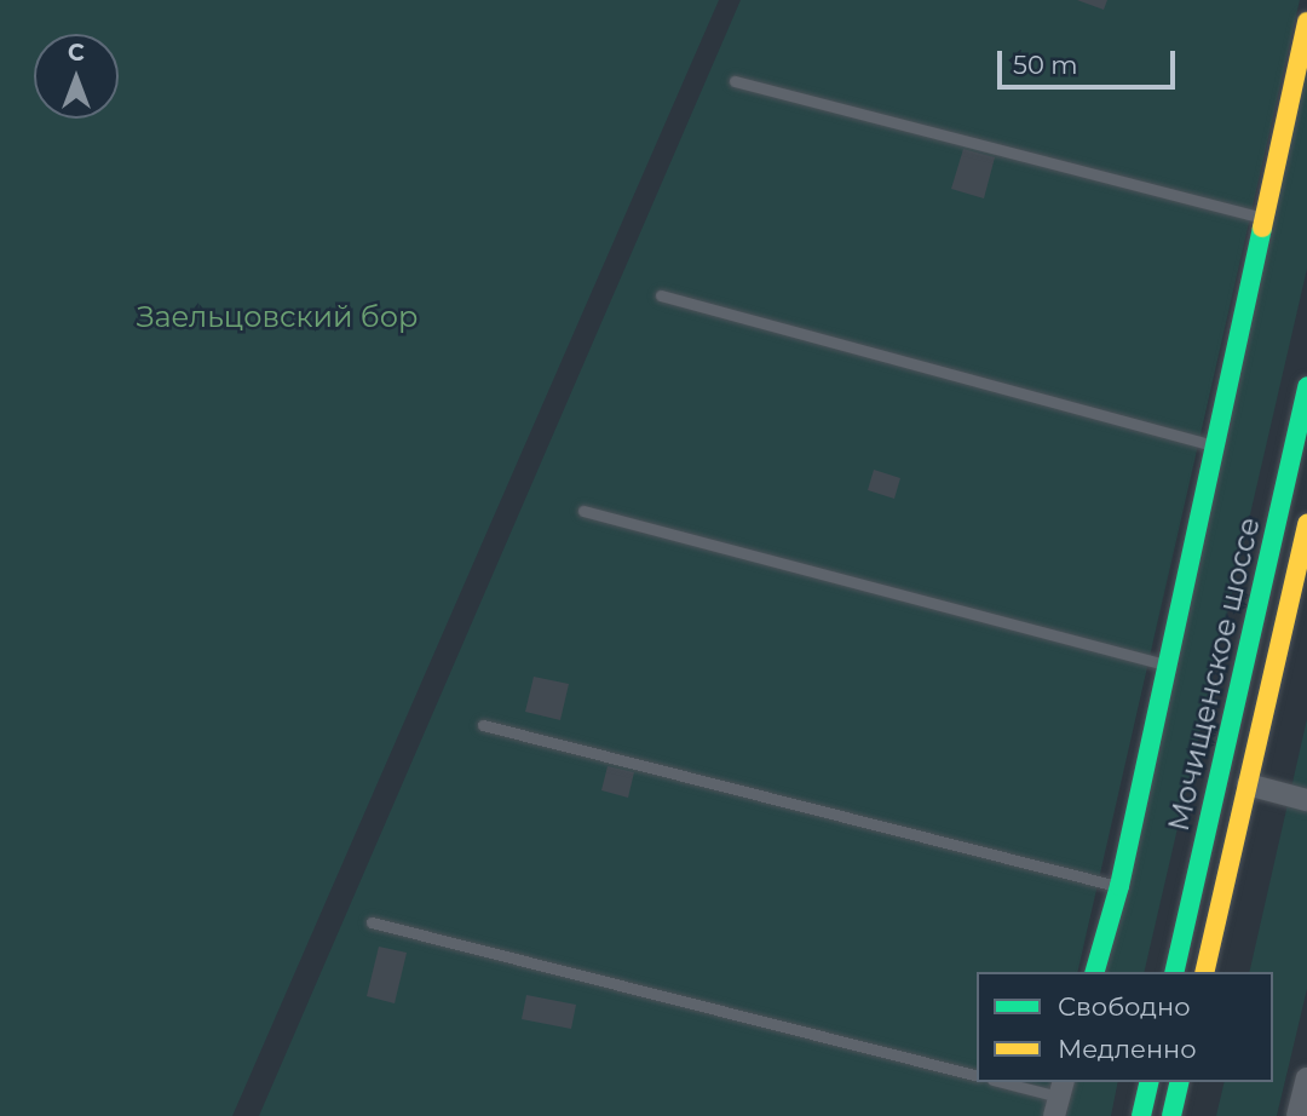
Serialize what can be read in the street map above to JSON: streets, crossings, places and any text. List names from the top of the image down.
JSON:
{
  "streets": {
    "main road": ["Мочищенское шоссе"]
  },
  "parks": ["Заельцовский бор"],
  "legend": ["Свободно", "Медленно"],
  "scale_bar": "50 m",
  "north": "top"
}
